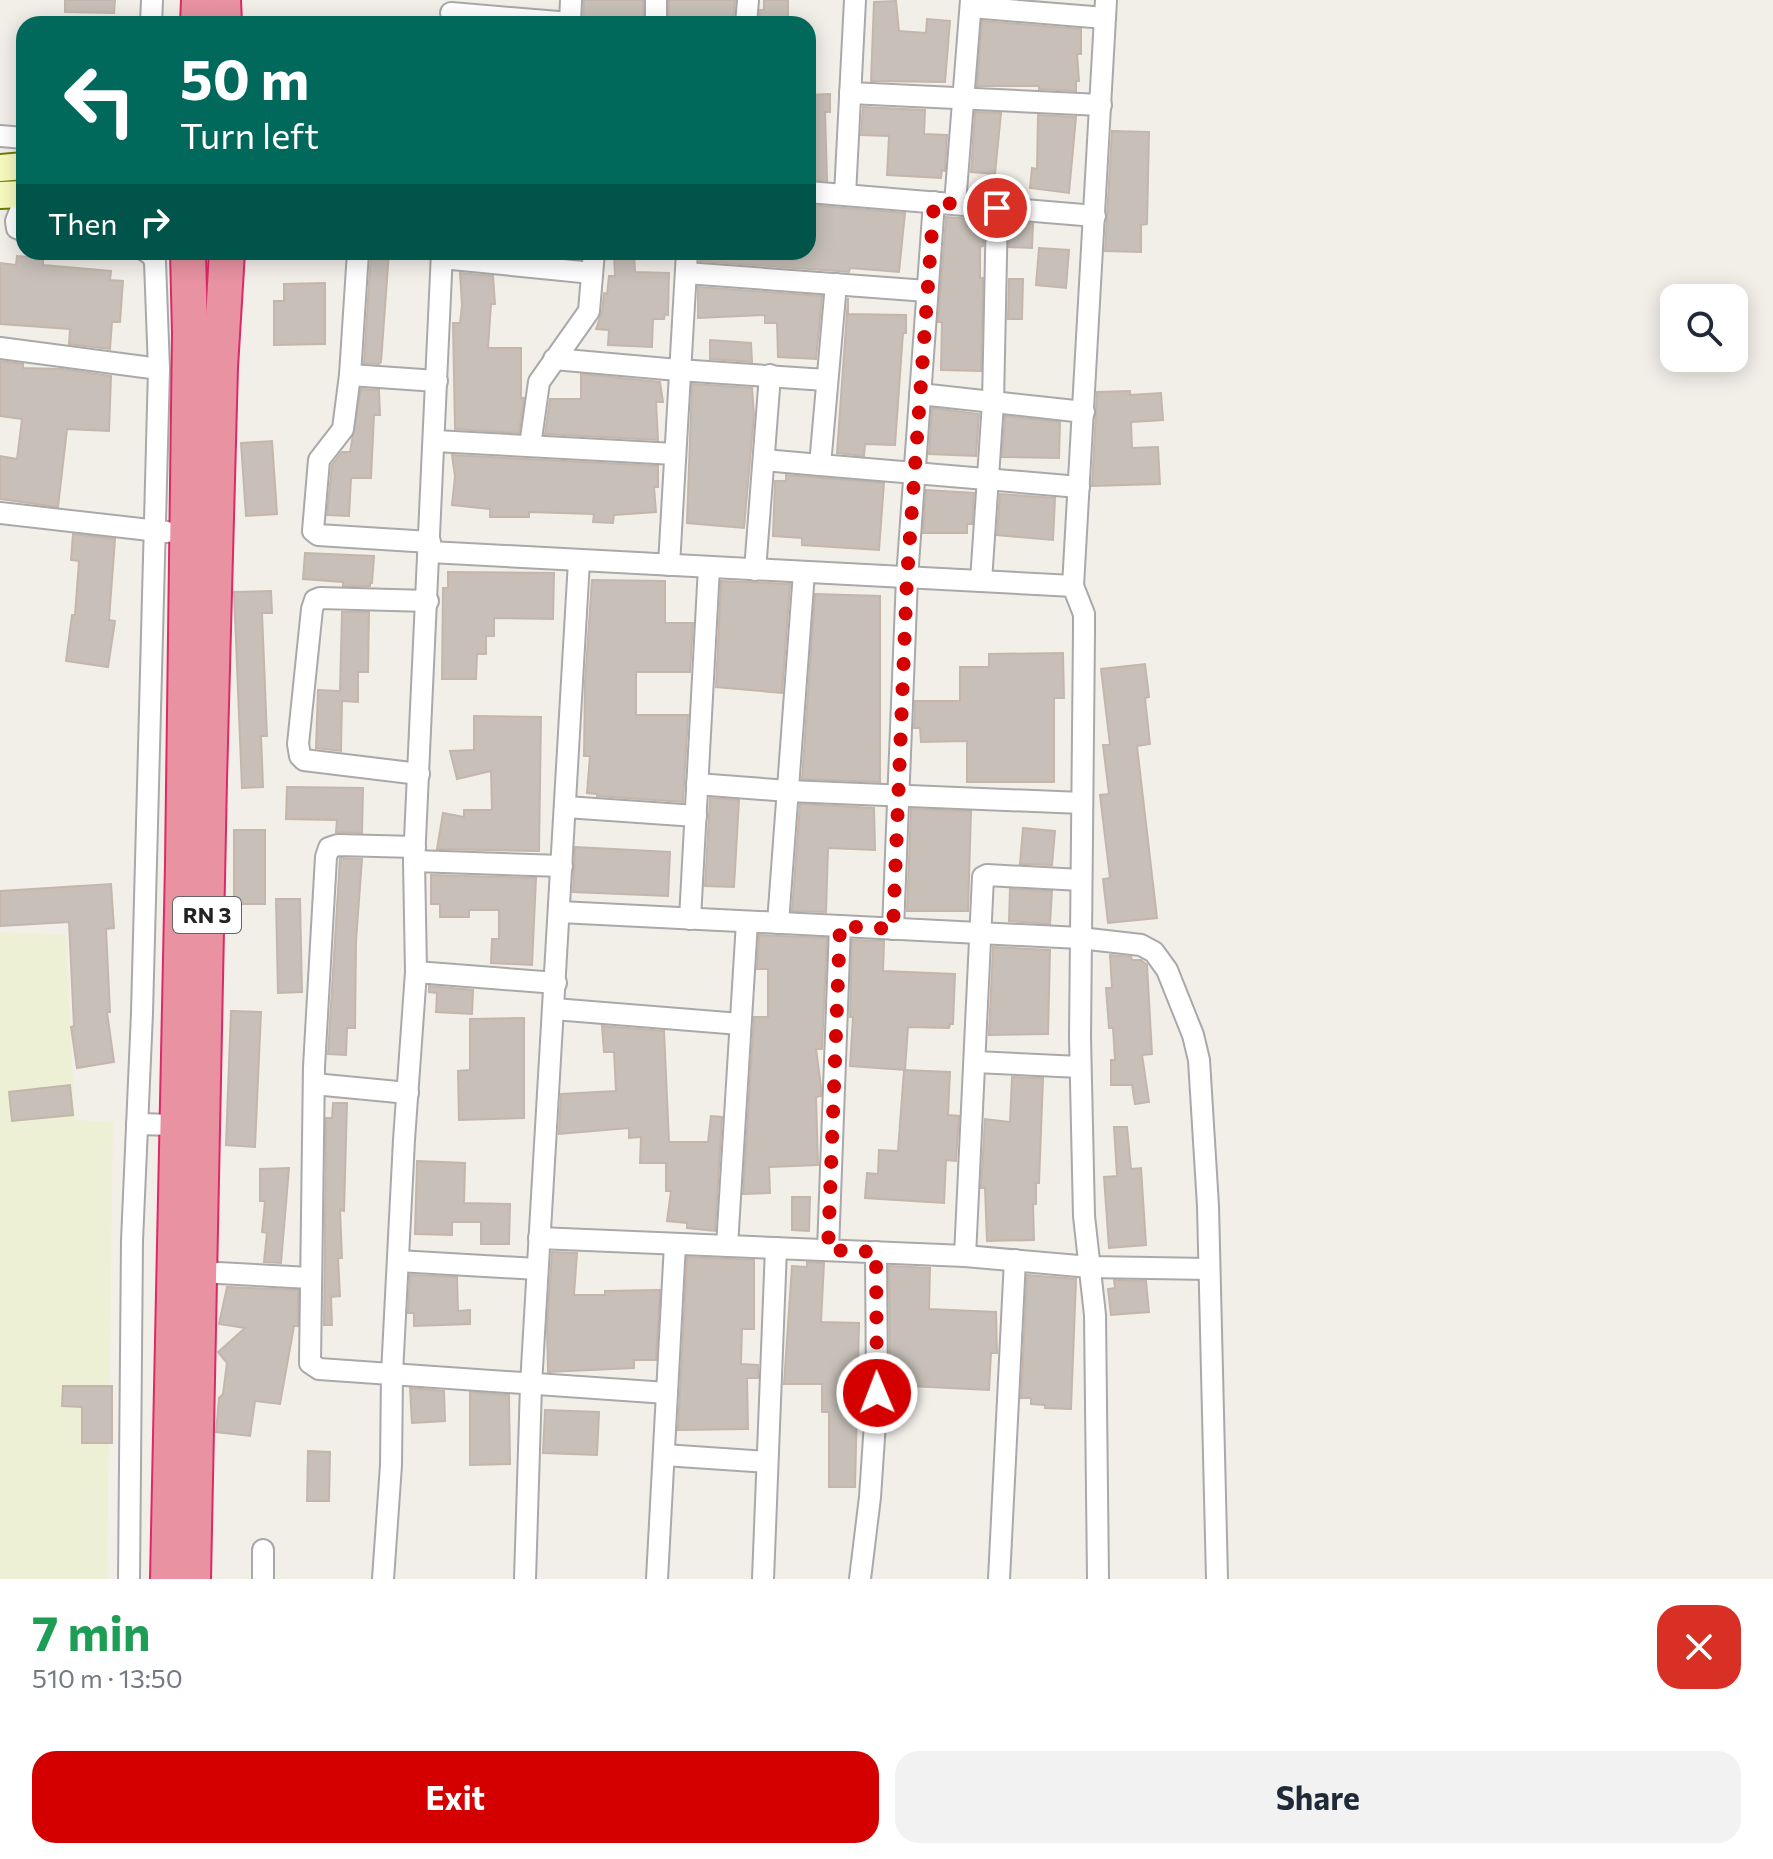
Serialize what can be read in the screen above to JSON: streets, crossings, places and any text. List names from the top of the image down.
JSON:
{
  "streets": {
    "highway": ["RN 3"]
  },
  "page": {
    "turn": ["50 m", "Turn left"],
    "then": "Then",
    "heading": ["7 min", "510 m · 13:50"],
    "buttons": ["Exit", "Share"]
  }
}
